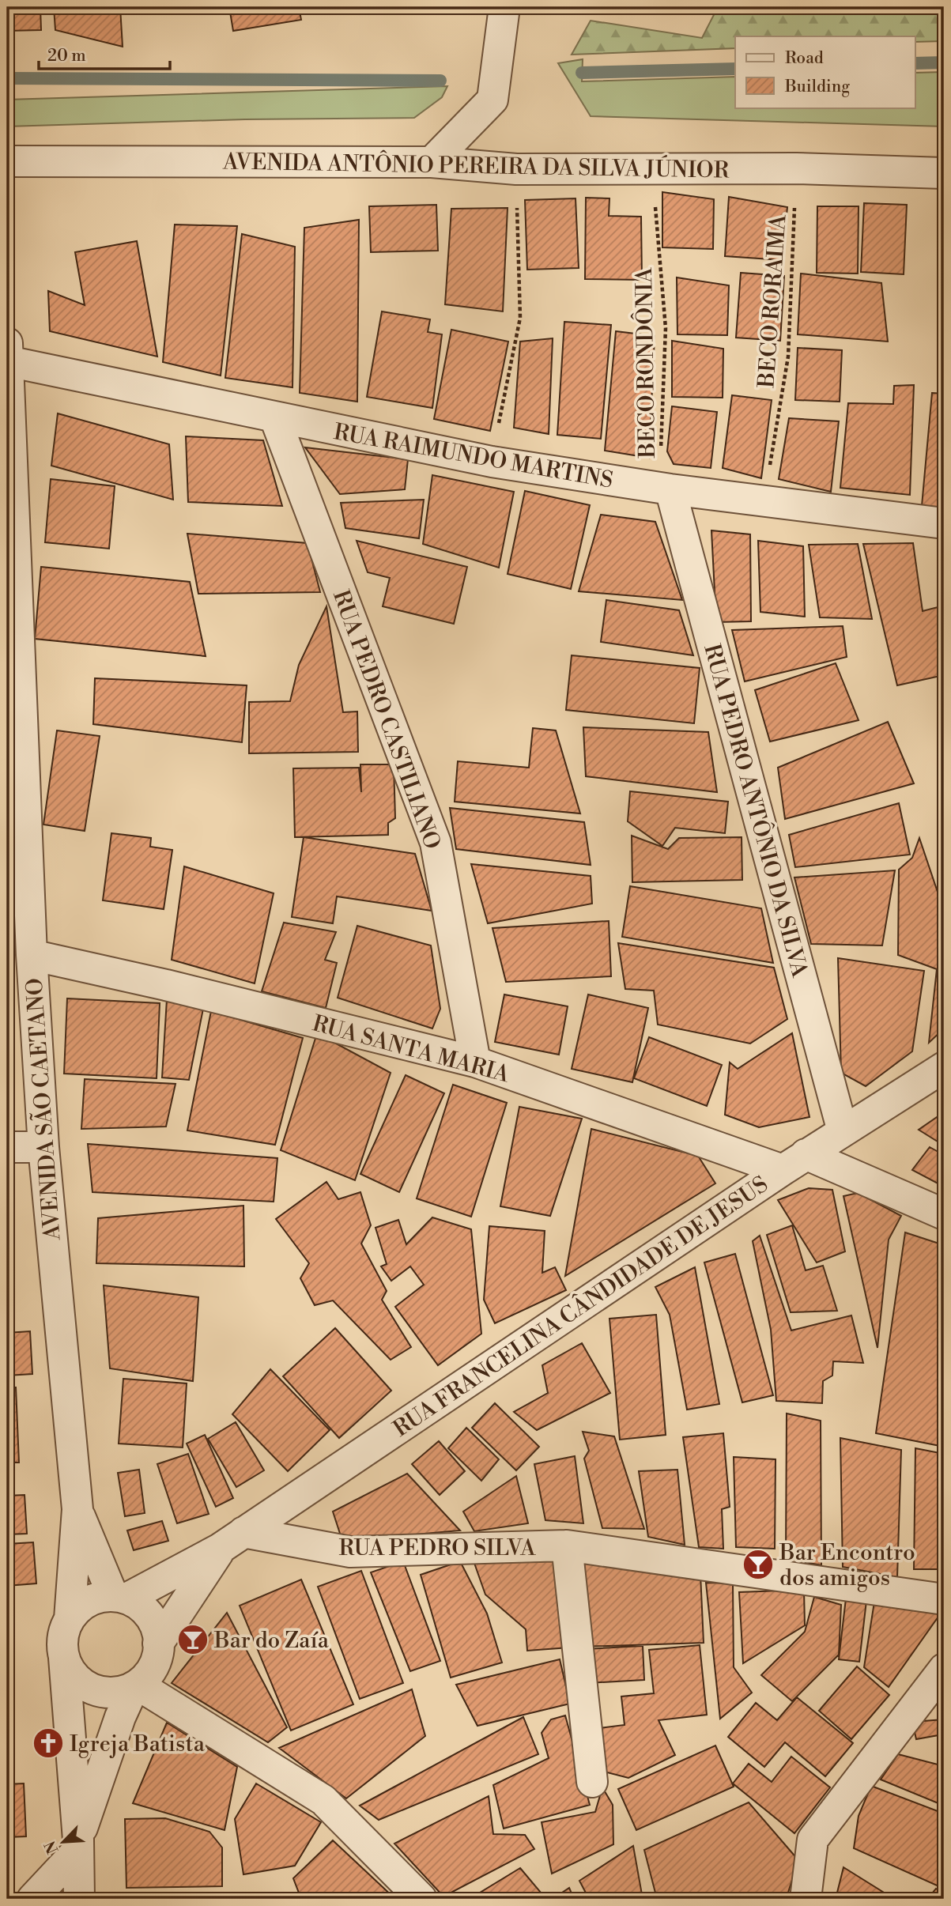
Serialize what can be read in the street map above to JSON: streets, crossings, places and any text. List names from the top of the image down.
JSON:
{
  "streets": {
    "street": [
      "AVENIDA ANTÔNIO PEREIRA DA SILVA JÚNIOR",
      "RUA RAIMUNDO MARTINS",
      "RUA PEDRO CASTILIANO",
      "RUA PEDRO ANTÔNIO DA SILVA",
      "RUA SANTA MARIA",
      "AVENIDA SÃO CAETANO",
      "RUA FRANCELINA CÂNDIDADE DE JESUS",
      "RUA PEDRO SILVA"
    ],
    "path": ["BECO RORAIMA", "BECO RONDÔNIA"]
  },
  "crossings": [
    ["AVENIDA ANTÔNIO PEREIRA DA SILVA JÚNIOR", "BECO RORAIMA"],
    ["AVENIDA ANTÔNIO PEREIRA DA SILVA JÚNIOR", "BECO RONDÔNIA"],
    ["BECO RORAIMA", "RUA RAIMUNDO MARTINS"],
    ["BECO RONDÔNIA", "RUA RAIMUNDO MARTINS"],
    ["BECO RONDÔNIA", "RUA PEDRO ANTÔNIO DA SILVA"],
    ["RUA RAIMUNDO MARTINS", "RUA PEDRO CASTILIANO"],
    ["RUA RAIMUNDO MARTINS", "RUA PEDRO ANTÔNIO DA SILVA"],
    ["RUA RAIMUNDO MARTINS", "AVENIDA SÃO CAETANO"],
    ["RUA PEDRO CASTILIANO", "RUA SANTA MARIA"],
    ["RUA PEDRO ANTÔNIO DA SILVA", "RUA FRANCELINA CÂNDIDADE DE JESUS"],
    ["RUA SANTA MARIA", "AVENIDA SÃO CAETANO"],
    ["RUA SANTA MARIA", "RUA FRANCELINA CÂNDIDADE DE JESUS"],
    ["RUA FRANCELINA CÂNDIDADE DE JESUS", "RUA PEDRO SILVA"]
  ],
  "places": {
    "bar": ["Bar Encontro dos amigos", "Bar do Zaía"],
    "church": ["Igreja Batista"]
  },
  "legend": ["Road", "Building"],
  "scale_bar": "20 m",
  "north": "bottom left"
}
